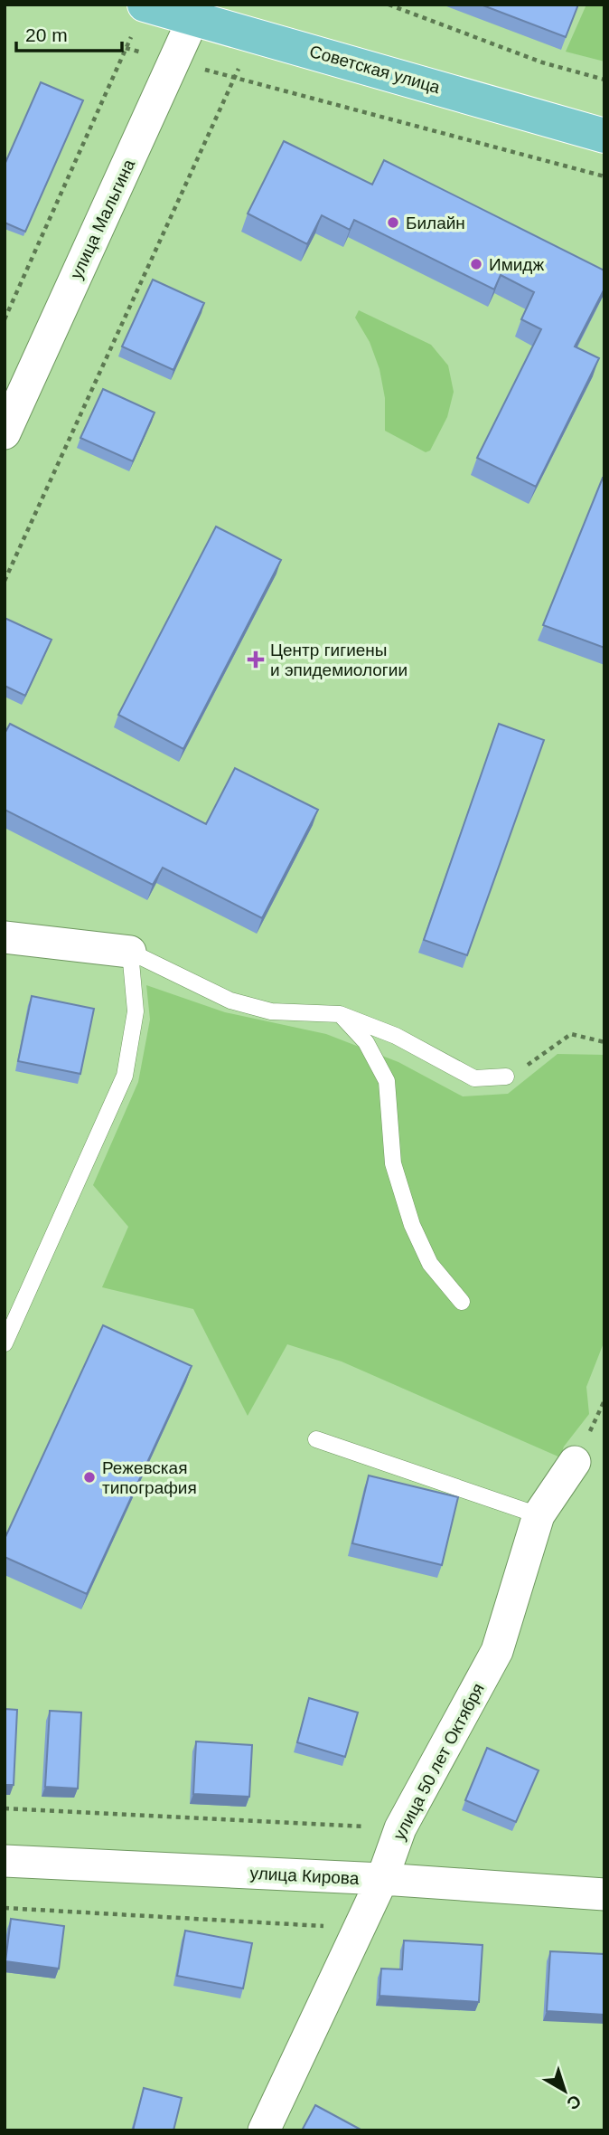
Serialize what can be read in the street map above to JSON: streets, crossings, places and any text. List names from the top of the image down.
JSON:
{
  "streets": {
    "main road": ["Советская улица"],
    "street": ["улица Мальгина", "улица 50 лет Октября", "улица Кирова"]
  },
  "crossings": [
    ["Советская улица", "улица Мальгина"],
    ["улица 50 лет Октября", "улица Кирова"]
  ],
  "places": {
    "other": ["Билайн", "Имидж", "Режевская типография"],
    "health": ["Центр гигиены и эпидемиологии"]
  },
  "scale_bar": "20 m",
  "north": "bottom right"
}
